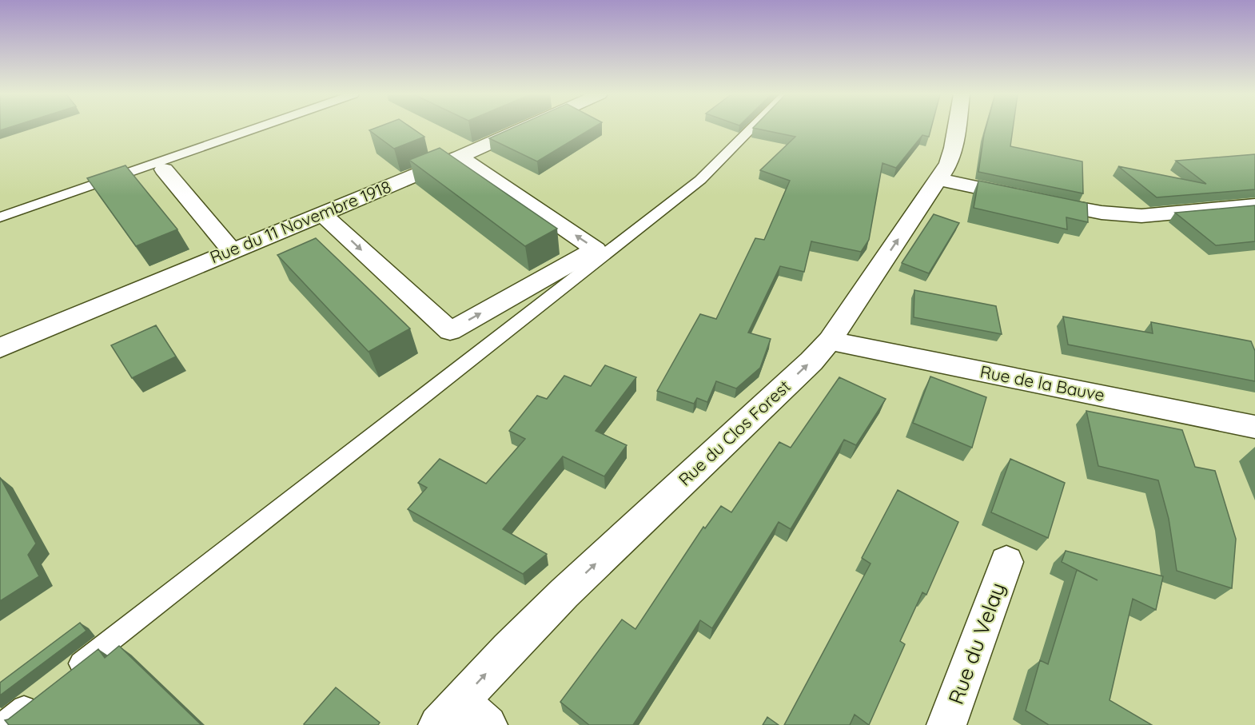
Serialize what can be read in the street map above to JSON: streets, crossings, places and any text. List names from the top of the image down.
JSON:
{
  "streets": {
    "street": [
      "Rue du 11 Novembre 1918",
      "Rue de la Bauve",
      "Rue du Clos Forest",
      "Rue du Velay"
    ]
  },
  "crossings": [
    ["Rue de la Bauve", "Rue du Clos Forest"]
  ],
  "one_way": ["Rue du Clos Forest"]
}
